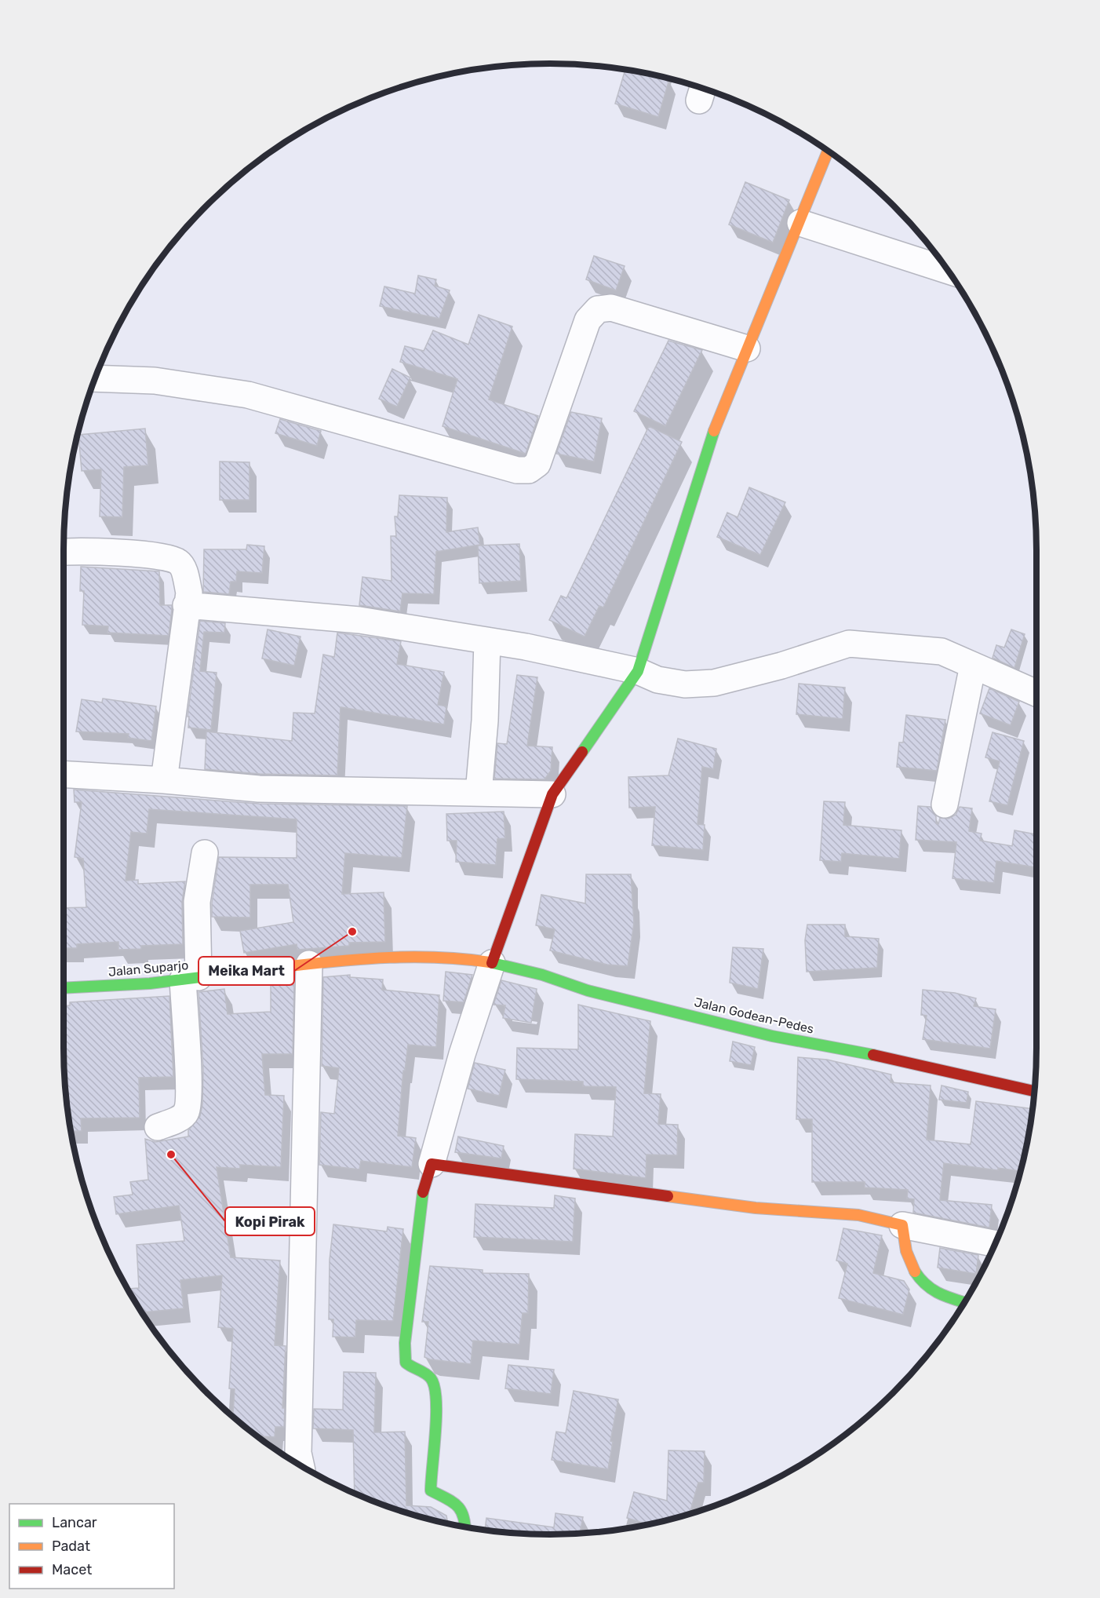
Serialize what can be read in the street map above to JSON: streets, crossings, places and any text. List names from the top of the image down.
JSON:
{
  "streets": {
    "street": ["Jalan Suparjo", "Jalan Godean-Pedes"]
  },
  "crossings": [
    ["Jalan Suparjo", "Jalan Godean-Pedes"]
  ],
  "places": ["Meika Mart", "Kopi Pirak"],
  "legend": ["Lancar", "Padat", "Macet"]
}
